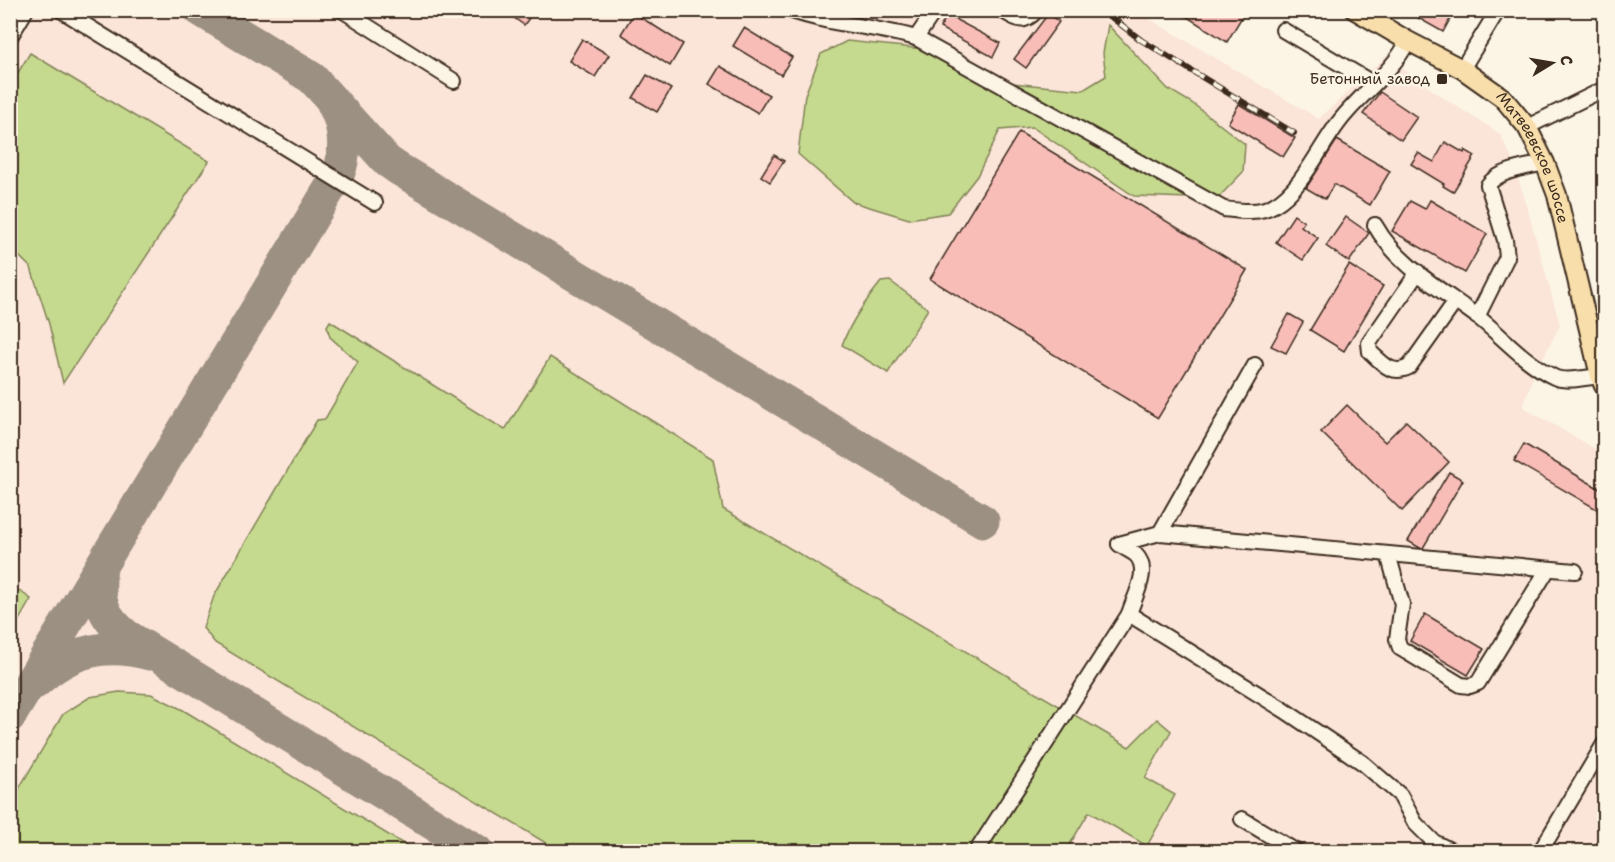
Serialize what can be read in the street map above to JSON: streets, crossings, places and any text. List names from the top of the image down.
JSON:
{
  "streets": {
    "main road": ["Матвеевское шоссе"]
  },
  "places": {
    "transit": ["Бетонный завод"]
  },
  "north": "right"
}
